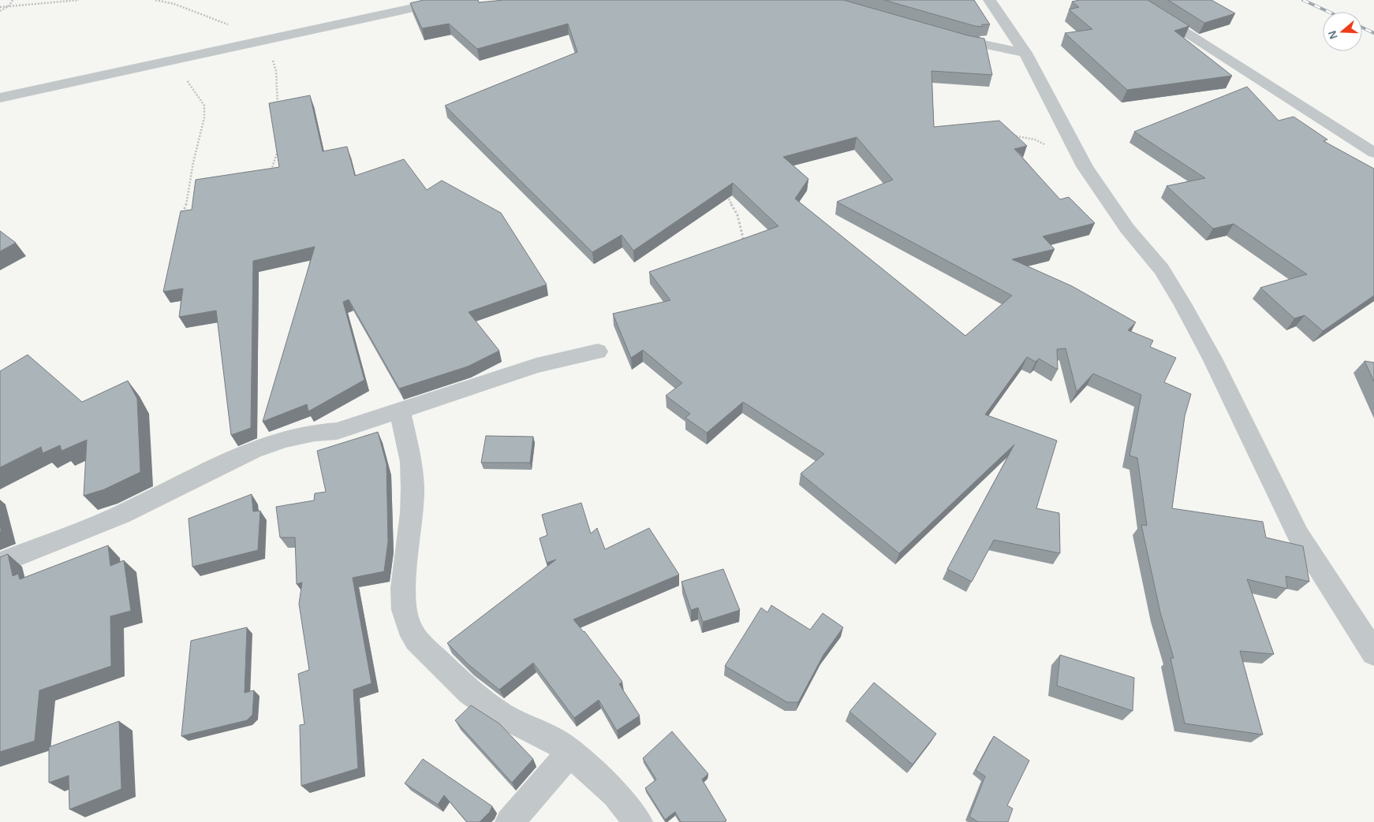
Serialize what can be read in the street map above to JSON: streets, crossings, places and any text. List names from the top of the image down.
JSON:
{
  "north": "left"
}
